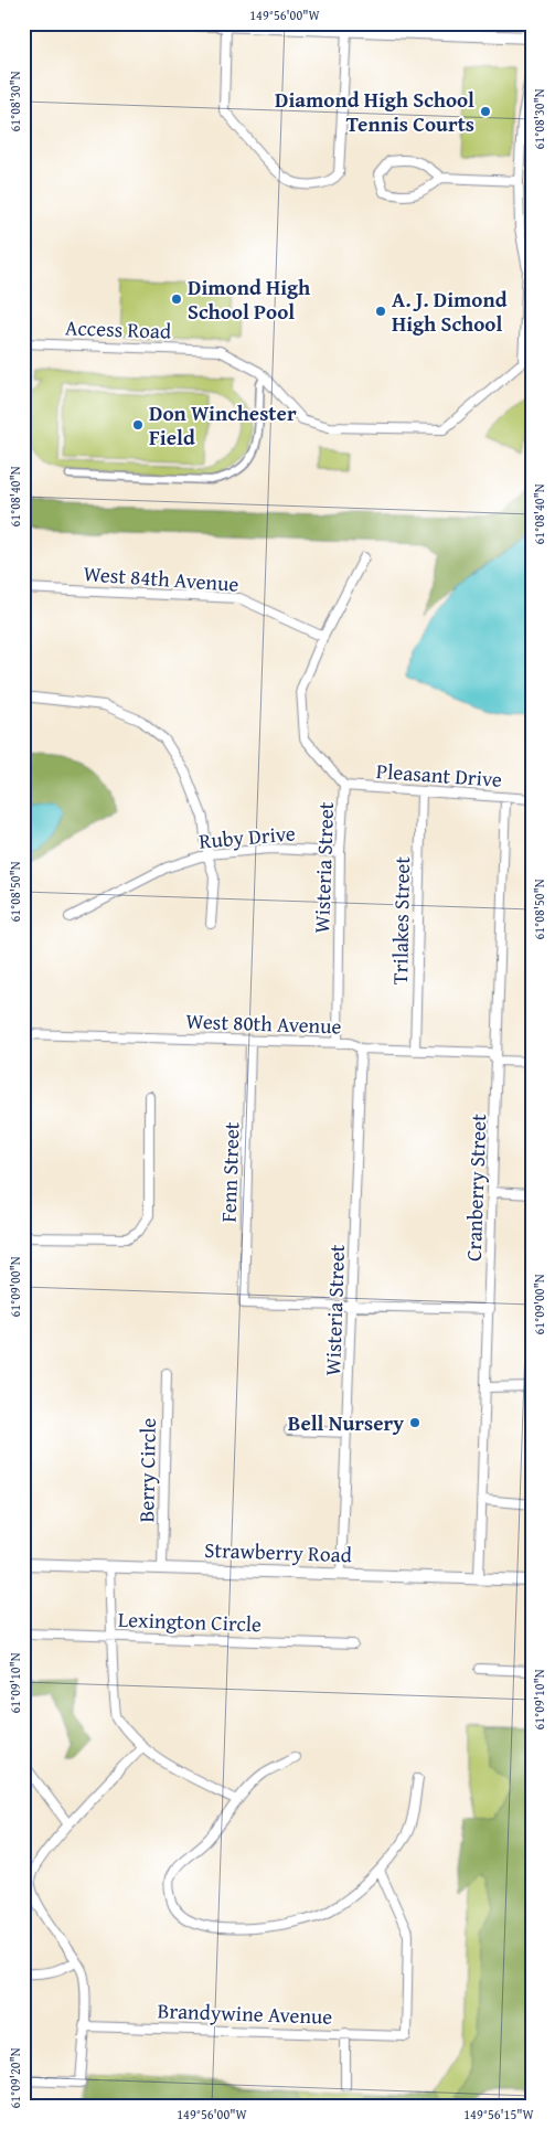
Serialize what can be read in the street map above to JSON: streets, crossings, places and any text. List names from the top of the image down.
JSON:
{
  "streets": {
    "street": [
      "Access Road",
      "West 84th Avenue",
      "Pleasant Drive",
      "Ruby Drive",
      "Wisteria Street",
      "Trilakes Street",
      "West 80th Avenue",
      "Fenn Street",
      "Cranberry Street",
      "Berry Circle",
      "Strawberry Road",
      "Lexington Circle",
      "Brandywine Avenue"
    ]
  },
  "crossings": [
    ["West 84th Avenue", "Wisteria Street"],
    ["Pleasant Drive", "Wisteria Street"],
    ["Pleasant Drive", "Trilakes Street"],
    ["Pleasant Drive", "Cranberry Street"],
    ["Ruby Drive", "Wisteria Street"],
    ["Wisteria Street", "West 80th Avenue"],
    ["Wisteria Street", "Fenn Street"],
    ["Wisteria Street", "Strawberry Road"],
    ["Trilakes Street", "West 80th Avenue"],
    ["West 80th Avenue", "Fenn Street"],
    ["West 80th Avenue", "Cranberry Street"],
    ["Cranberry Street", "Strawberry Road"],
    ["Berry Circle", "Strawberry Road"]
  ],
  "places": [
    "Diamond High School Tennis Courts",
    "Dimond High School Pool",
    "A. J. Dimond High School",
    "Don Winchester Field",
    "Bell Nursery"
  ],
  "coordinates": [
    "149°56'00\"W",
    "61°08'30\"N",
    "61°08'40\"N",
    "61°08'50\"N",
    "61°09'00\"N",
    "61°09'10\"N",
    "61°09'20\"N",
    "149°56'15\"W"
  ]
}
